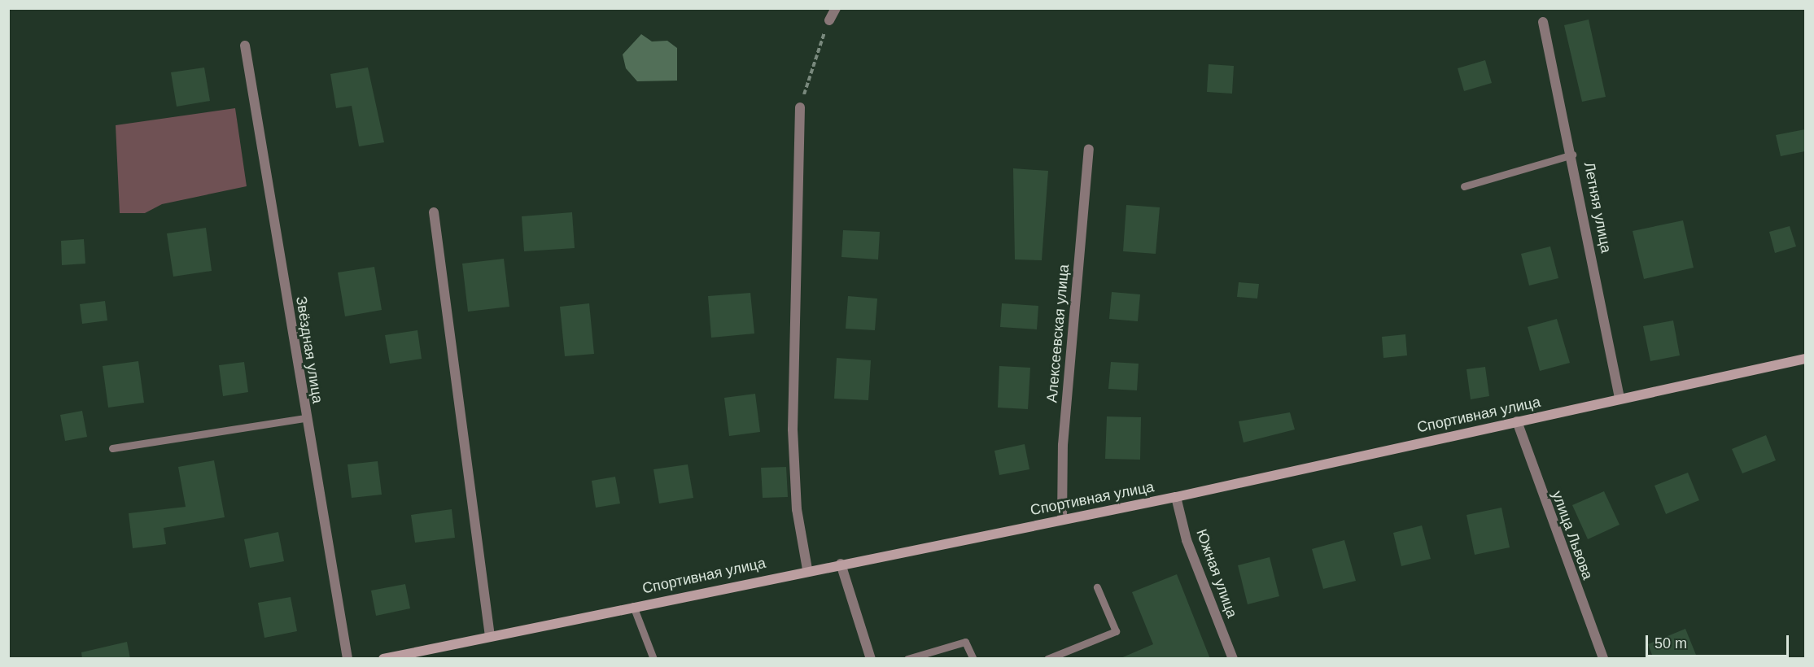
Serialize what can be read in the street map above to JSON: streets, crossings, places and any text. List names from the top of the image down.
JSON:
{
  "streets": {
    "street": [
      "Летняя улица",
      "Алексеевская улица",
      "Звёздная улица",
      "Спортивная улица",
      "улица Львова",
      "Южная улица"
    ]
  },
  "crossings": [
    ["Летняя улица", "Спортивная улица"],
    ["Алексеевская улица", "Спортивная улица"],
    ["Спортивная улица", "улица Львова"],
    ["Спортивная улица", "Южная улица"]
  ],
  "scale_bar": "50 m"
}
